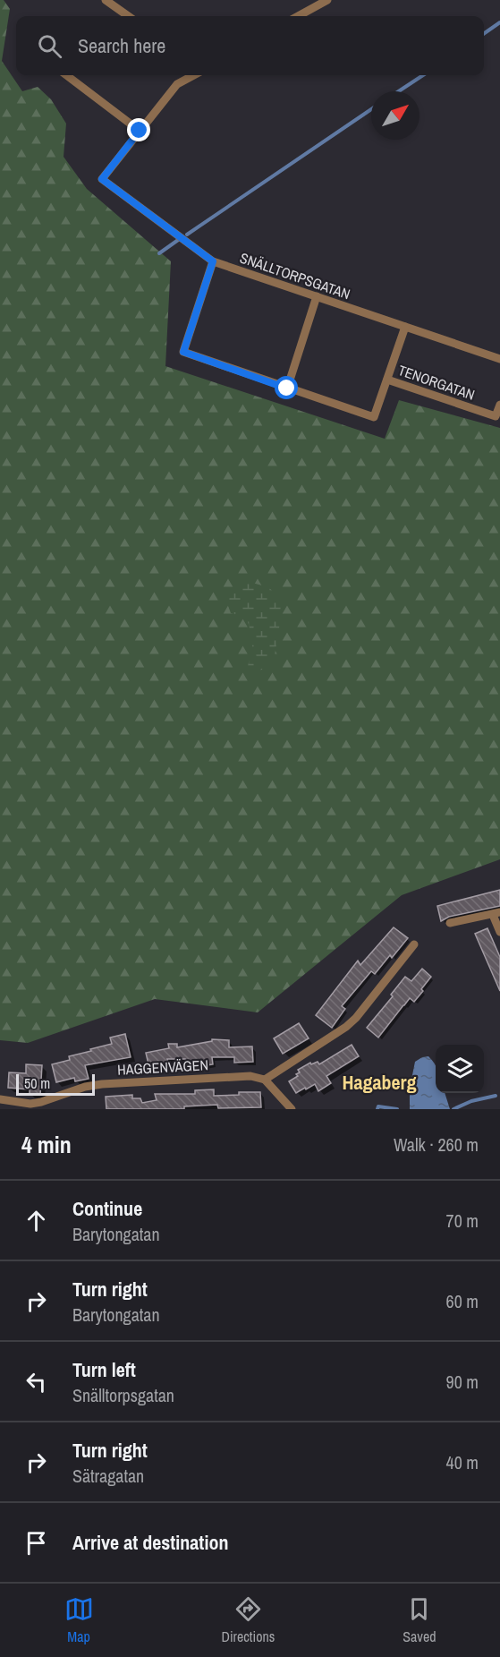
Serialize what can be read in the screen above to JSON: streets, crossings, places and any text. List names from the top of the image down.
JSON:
{
  "streets": {
    "street": ["SNÄLLTORPSGATAN", "TENORGATAN", "HAGGENVÄGEN"]
  },
  "crossings": [
    ["SNÄLLTORPSGATAN", "TENORGATAN"]
  ],
  "districts": ["Hagaberg"],
  "scale_bar": "50 m",
  "north": "top right",
  "page": {
    "search": "Search here",
    "scale": "50 m",
    "heading": ["4 min", "Walk · 260 m"],
    "list": [
      ["Continue", "Barytongatan", "70 m"],
      ["Turn right", "Barytongatan", "60 m"],
      ["Turn left", "Snälltorpsgatan", "90 m"],
      ["Turn right", "Sätragatan", "40 m"],
      "Arrive at destination"
    ],
    "nav": ["Map", "Directions", "Saved"]
  }
}
